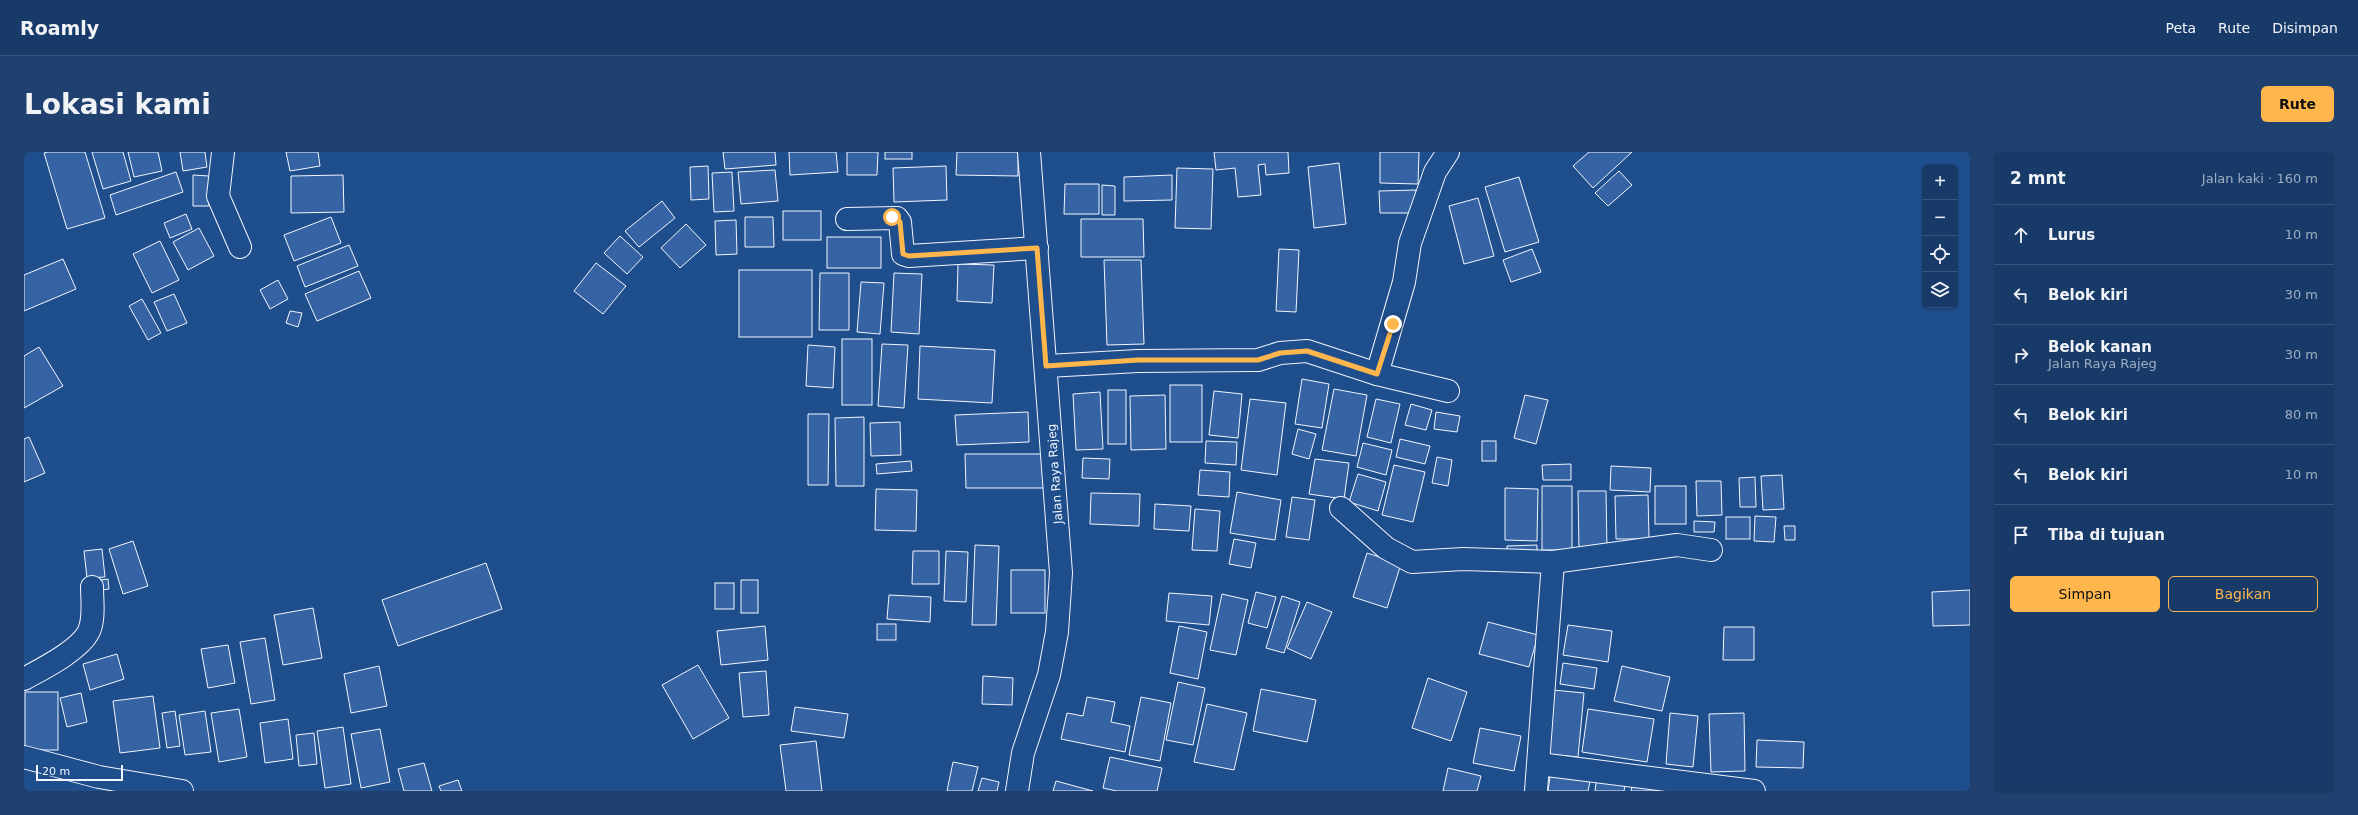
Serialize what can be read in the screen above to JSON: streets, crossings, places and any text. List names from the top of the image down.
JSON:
{
  "streets": {
    "street": ["Jalan Raya Rajeg"]
  },
  "scale_bar": "20 m",
  "page": {
    "header": "Roamly",
    "nav": ["Peta", "Rute", "Disimpan"],
    "buttons": [
      "Rute",
      ["Simpan", "Bagikan"]
    ],
    "title": "Lokasi kami",
    "heading": ["2 mnt", "Jalan kaki · 160 m"],
    "map_buttons": ["+", "−"],
    "list": [
      ["Lurus", "10 m"],
      ["Belok kiri", "30 m"],
      ["Belok kanan", "Jalan Raya Rajeg", "30 m"],
      ["Belok kiri", "80 m"],
      ["Belok kiri", "10 m"],
      "Tiba di tujuan"
    ],
    "scale": "20 m"
  }
}
